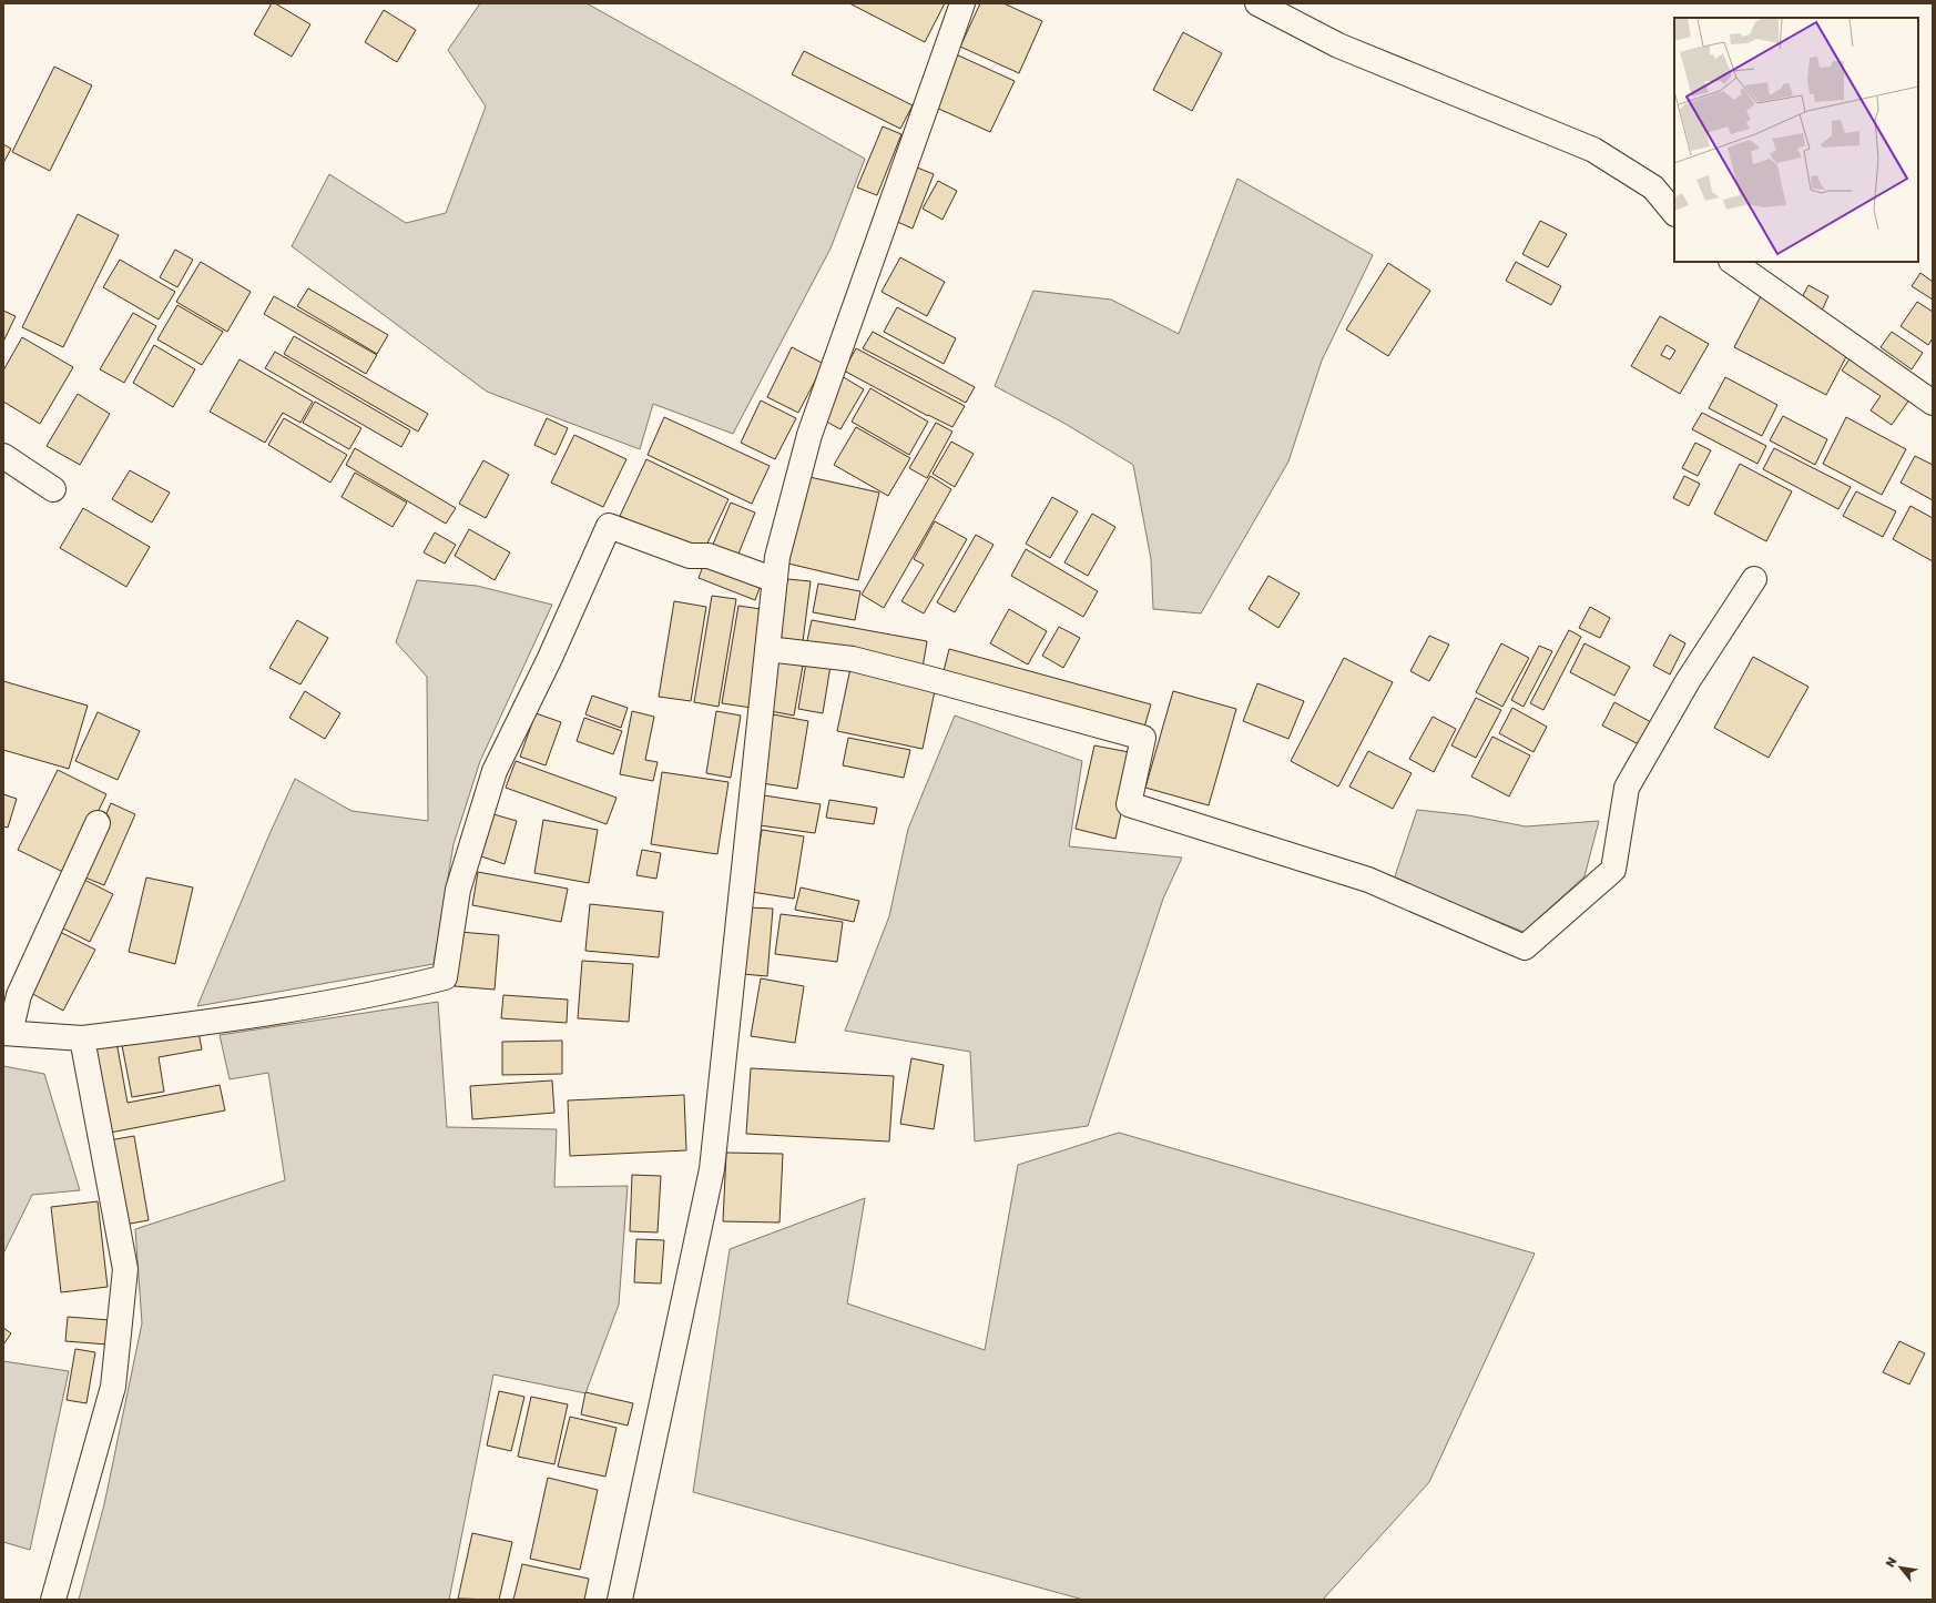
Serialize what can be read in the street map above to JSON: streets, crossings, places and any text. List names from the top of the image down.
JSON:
{
  "north": "top left"
}
